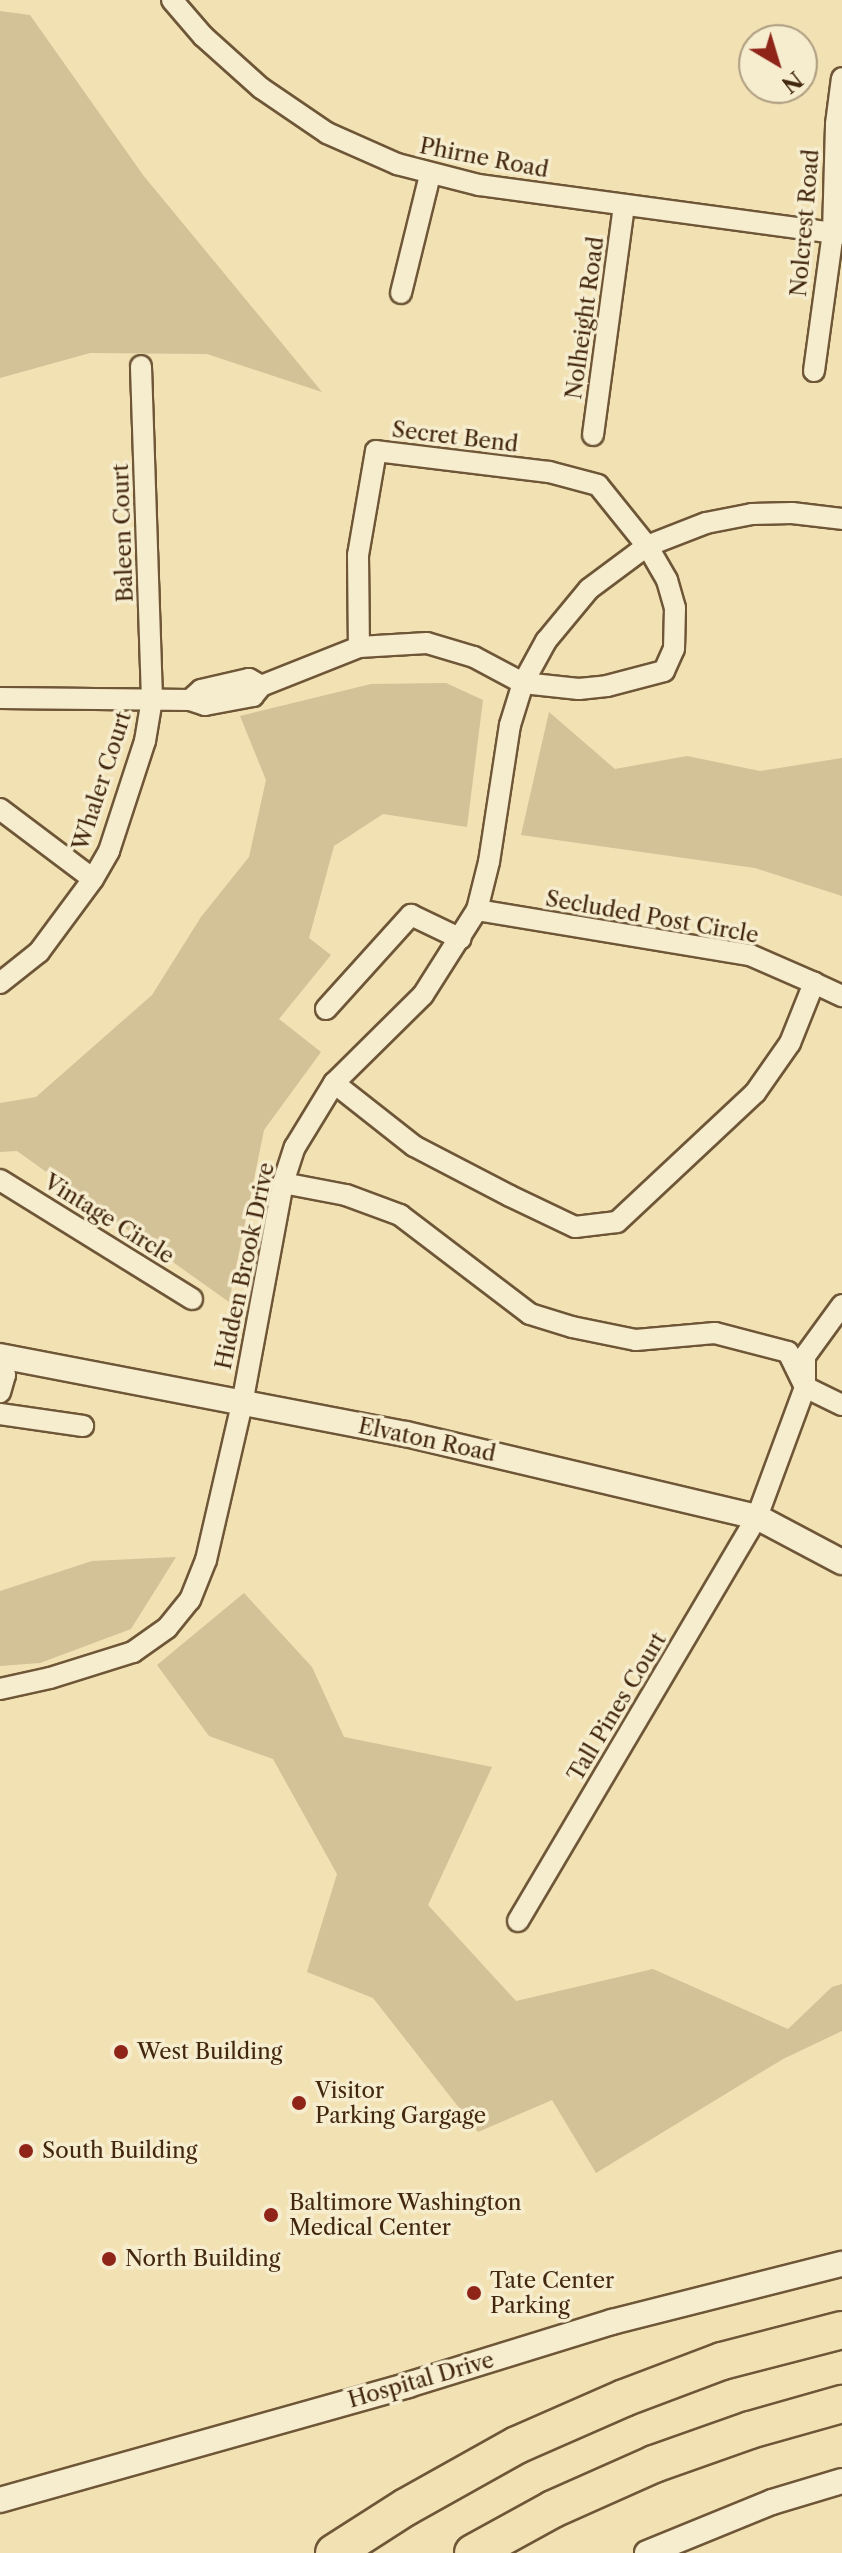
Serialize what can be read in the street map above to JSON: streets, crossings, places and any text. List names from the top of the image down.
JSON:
{
  "streets": {
    "street": [
      "Phirne Road",
      "Nolcrest Road",
      "Nolheight Road",
      "Secret Bend",
      "Baleen Court",
      "Whaler Court",
      "Secluded Post Circle",
      "Vintage Circle",
      "Hidden Brook Drive",
      "Elvaton Road",
      "Tall Pines Court",
      "Hospital Drive"
    ]
  },
  "crossings": [
    ["Phirne Road", "Nolcrest Road"],
    ["Phirne Road", "Nolheight Road"],
    ["Secret Bend", "Hidden Brook Drive"],
    ["Baleen Court", "Whaler Court"],
    ["Secluded Post Circle", "Hidden Brook Drive"],
    ["Hidden Brook Drive", "Elvaton Road"],
    ["Elvaton Road", "Tall Pines Court"]
  ],
  "places": [
    "West Building",
    "Visitor Parking Gargage",
    "South Building",
    "Baltimore Washington Medical Center",
    "North Building",
    "Tate Center Parking"
  ],
  "north": "bottom right"
}
